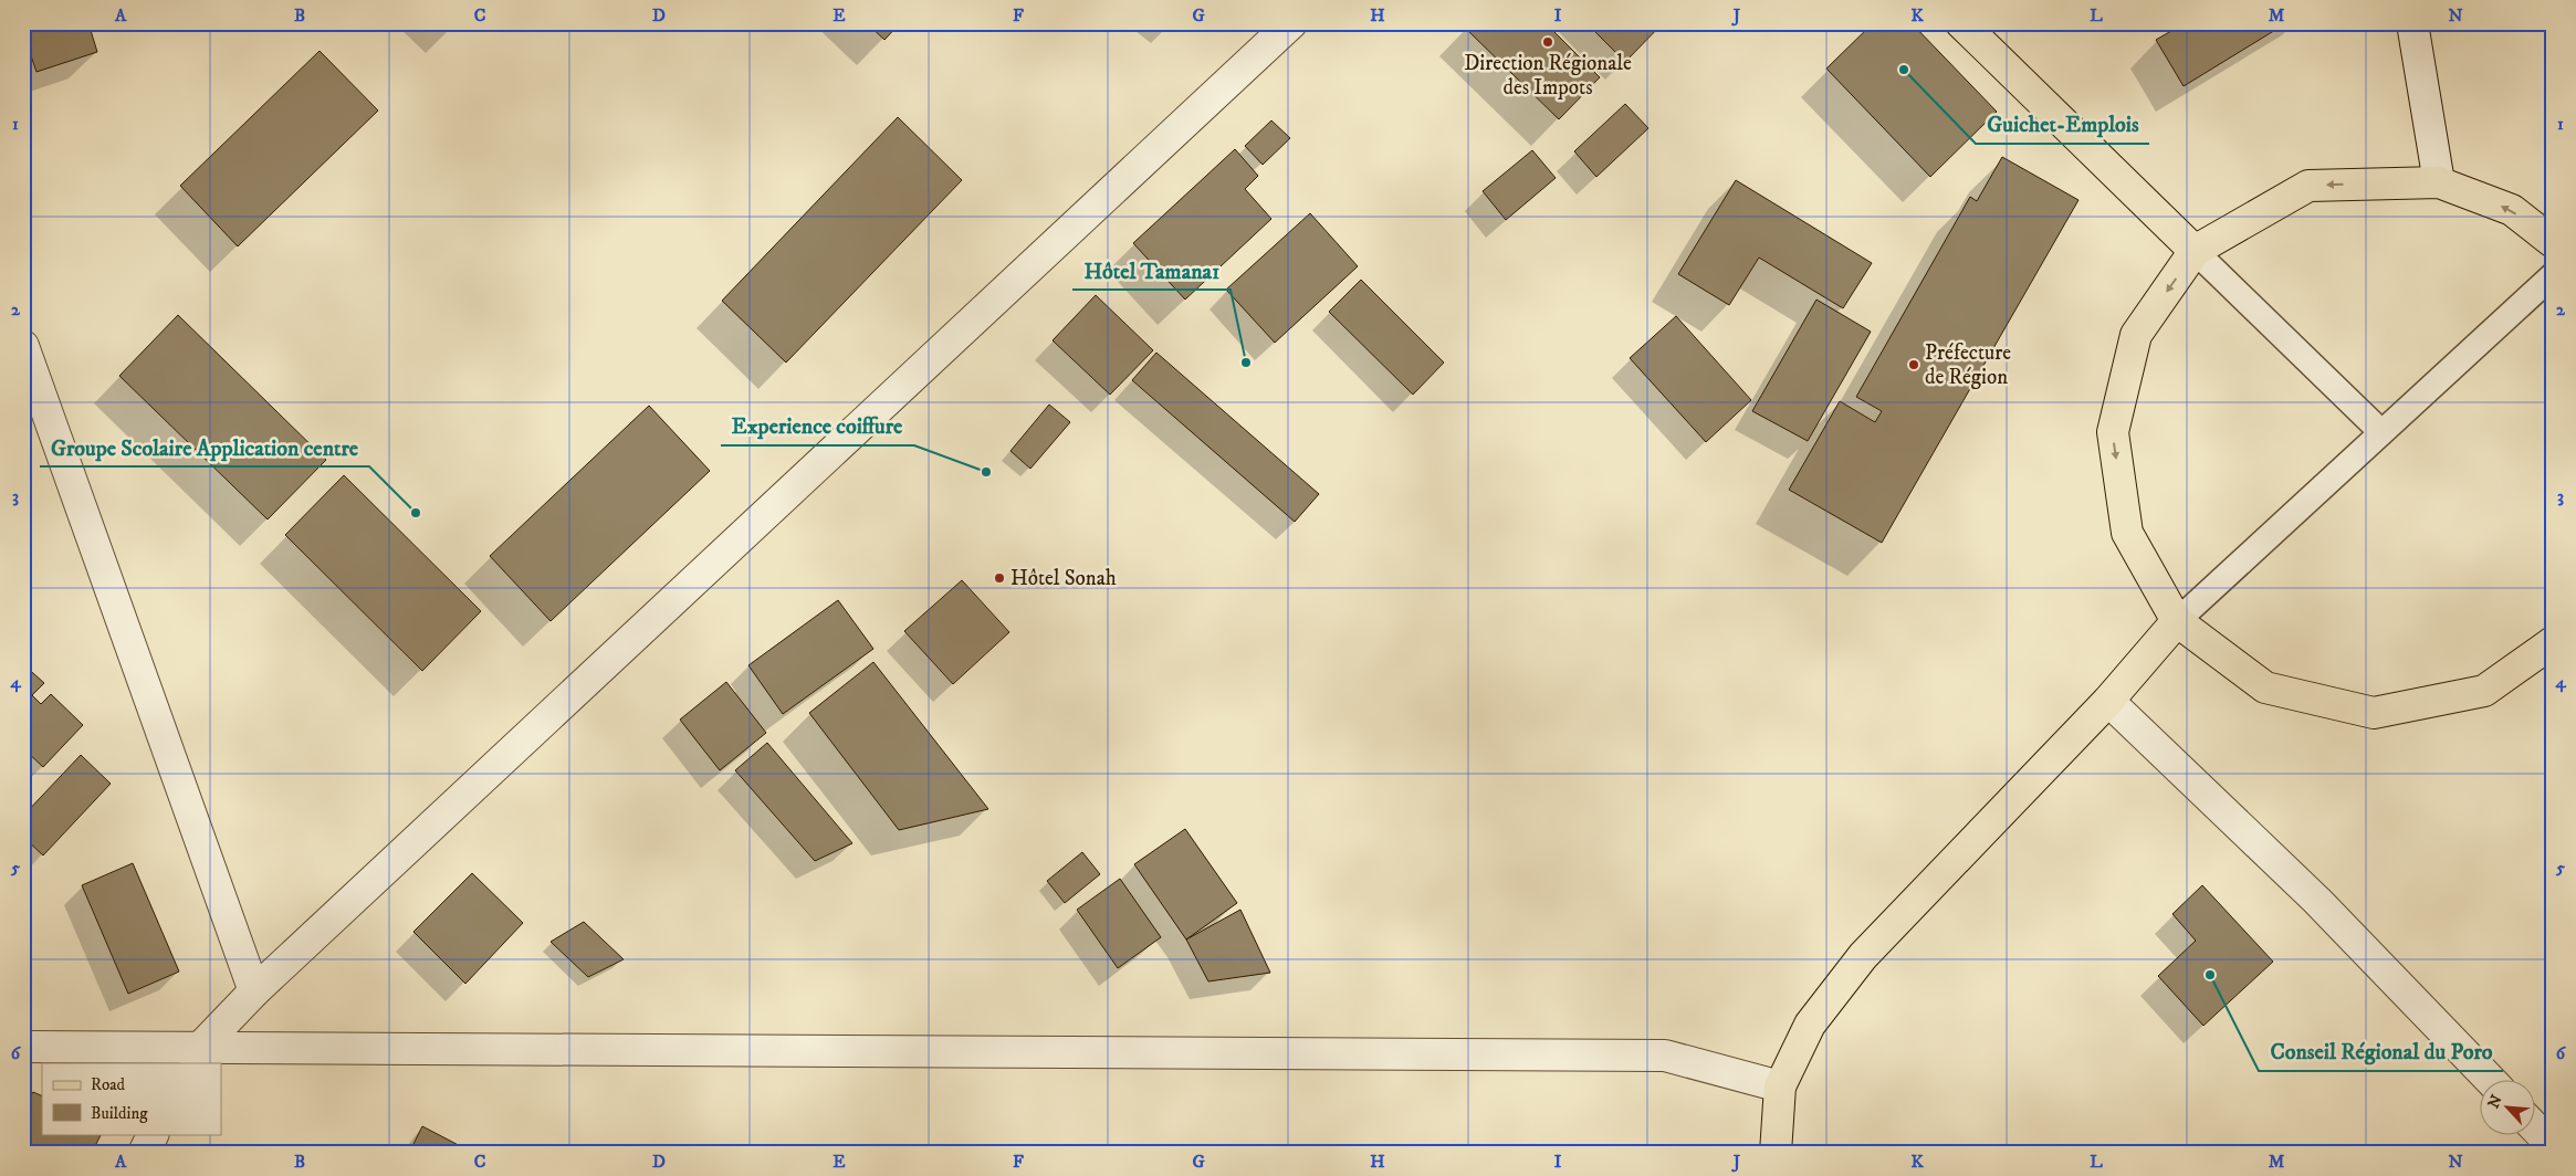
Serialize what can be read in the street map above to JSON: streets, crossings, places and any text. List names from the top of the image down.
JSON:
{
  "places": [
    "Direction Régionale des Impots",
    "Guichet-Emplois",
    "Hôtel Tamana1",
    "Préfecture de Région",
    "Experience coiffure",
    "Groupe Scolaire Application centre",
    "Hôtel Sonah",
    "Conseil Régional du Poro"
  ],
  "legend": ["Road", "Building"],
  "north": "top left",
  "grid": {
    "columns": [
      "A",
      "B",
      "C",
      "D",
      "E",
      "F",
      "G",
      "H",
      "I",
      "J",
      "K",
      "L",
      "M",
      "N"
    ],
    "rows": [
      "1",
      "2",
      "3",
      "4",
      "5",
      "6"
    ]
  }
}
